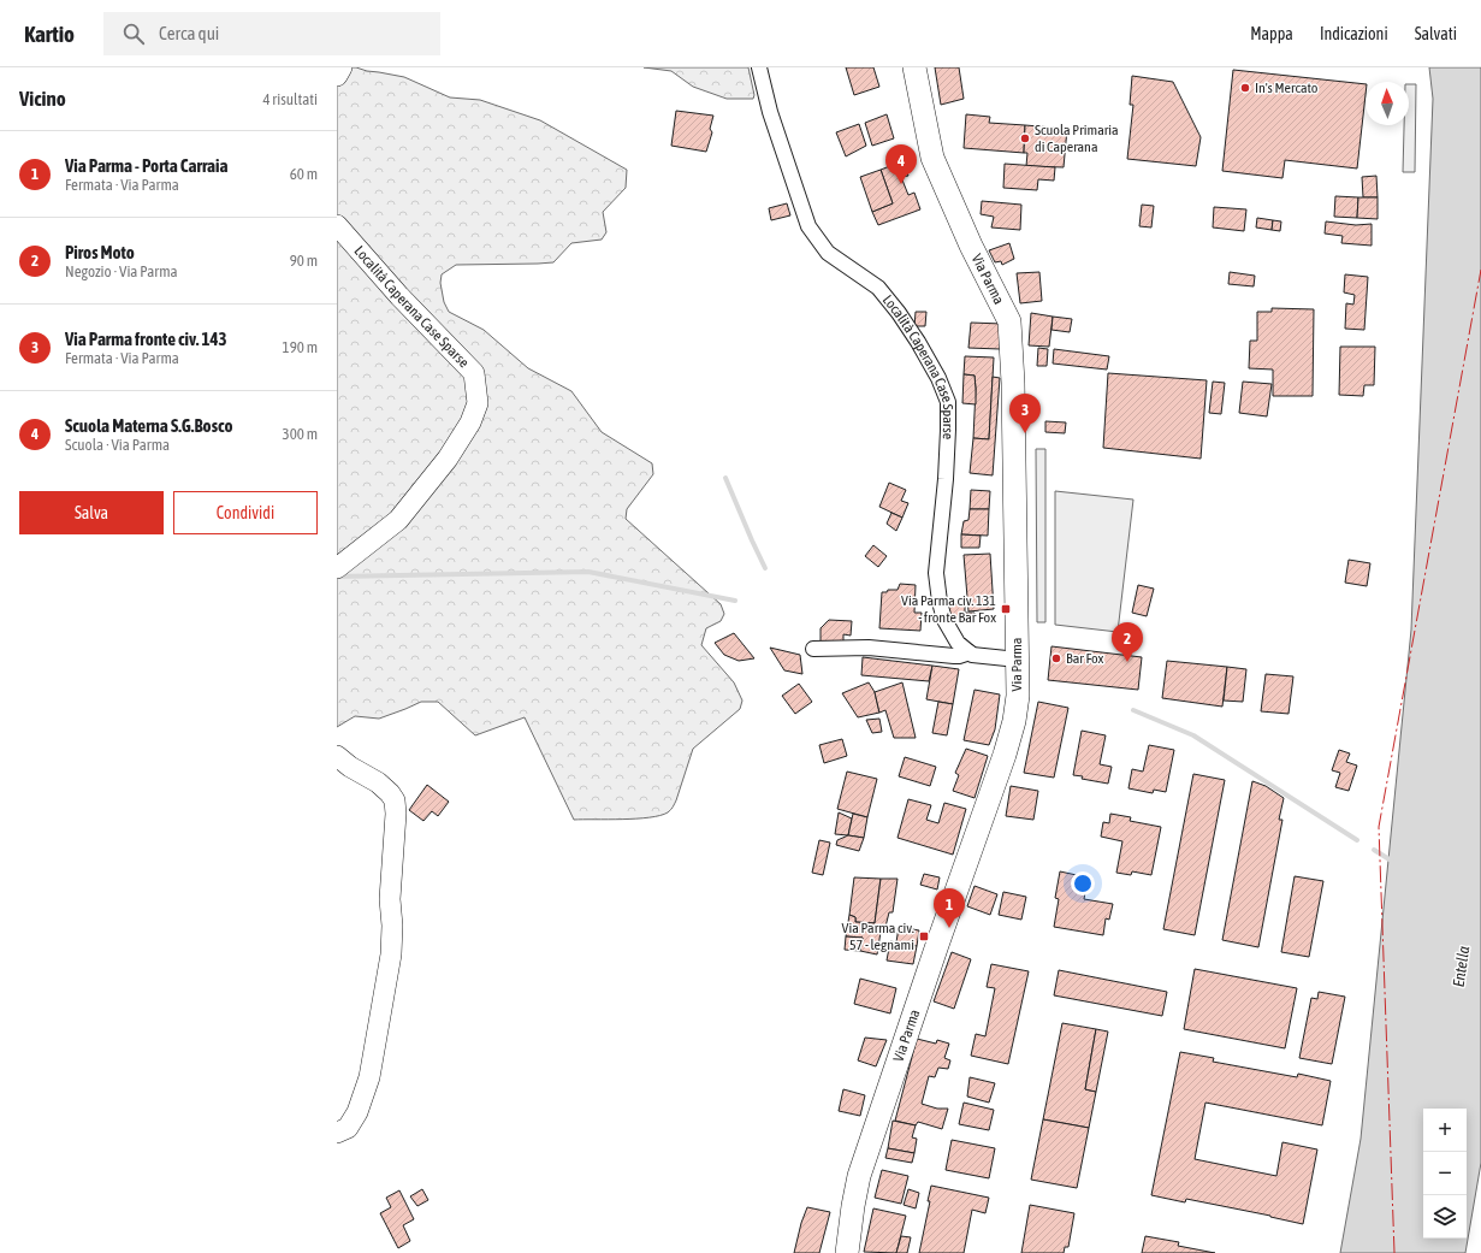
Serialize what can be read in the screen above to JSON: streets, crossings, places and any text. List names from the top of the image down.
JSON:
{
  "streets": {
    "main road": ["Via Parma"],
    "street": ["Località Caperana Case Sparse"]
  },
  "water": ["Entella"],
  "places": {
    "other": ["In's Mercato", "Scuola Primaria di Caperana", "Bar Fox"],
    "transit": ["Via Parma civ. 131 - fronte Bar Fox", "Via Parma civ. 57 - legnami"]
  },
  "north": "top",
  "page": {
    "header": "Kartio",
    "search": "Cerca qui",
    "nav": ["Mappa", "Indicazioni", "Salvati"],
    "heading": ["Vicino", "4 risultati"],
    "list": [
      {
        "mark": "1",
        "name": "Via Parma - Porta Carraia",
        "note": "Fermata · Via Parma",
        "value": "60 m"
      },
      {
        "mark": "2",
        "name": "Piros Moto",
        "note": "Negozio · Via Parma",
        "value": "90 m"
      },
      {
        "mark": "3",
        "name": "Via Parma fronte civ. 143",
        "note": "Fermata · Via Parma",
        "value": "190 m"
      },
      {
        "mark": "4",
        "name": "Scuola Materna S.G.Bosco",
        "note": "Scuola · Via Parma",
        "value": "300 m"
      }
    ],
    "pins": [
      "4",
      "3",
      "2",
      "1"
    ],
    "buttons": ["Salva", "Condividi"],
    "map_buttons": ["+", "−"]
  }
}
